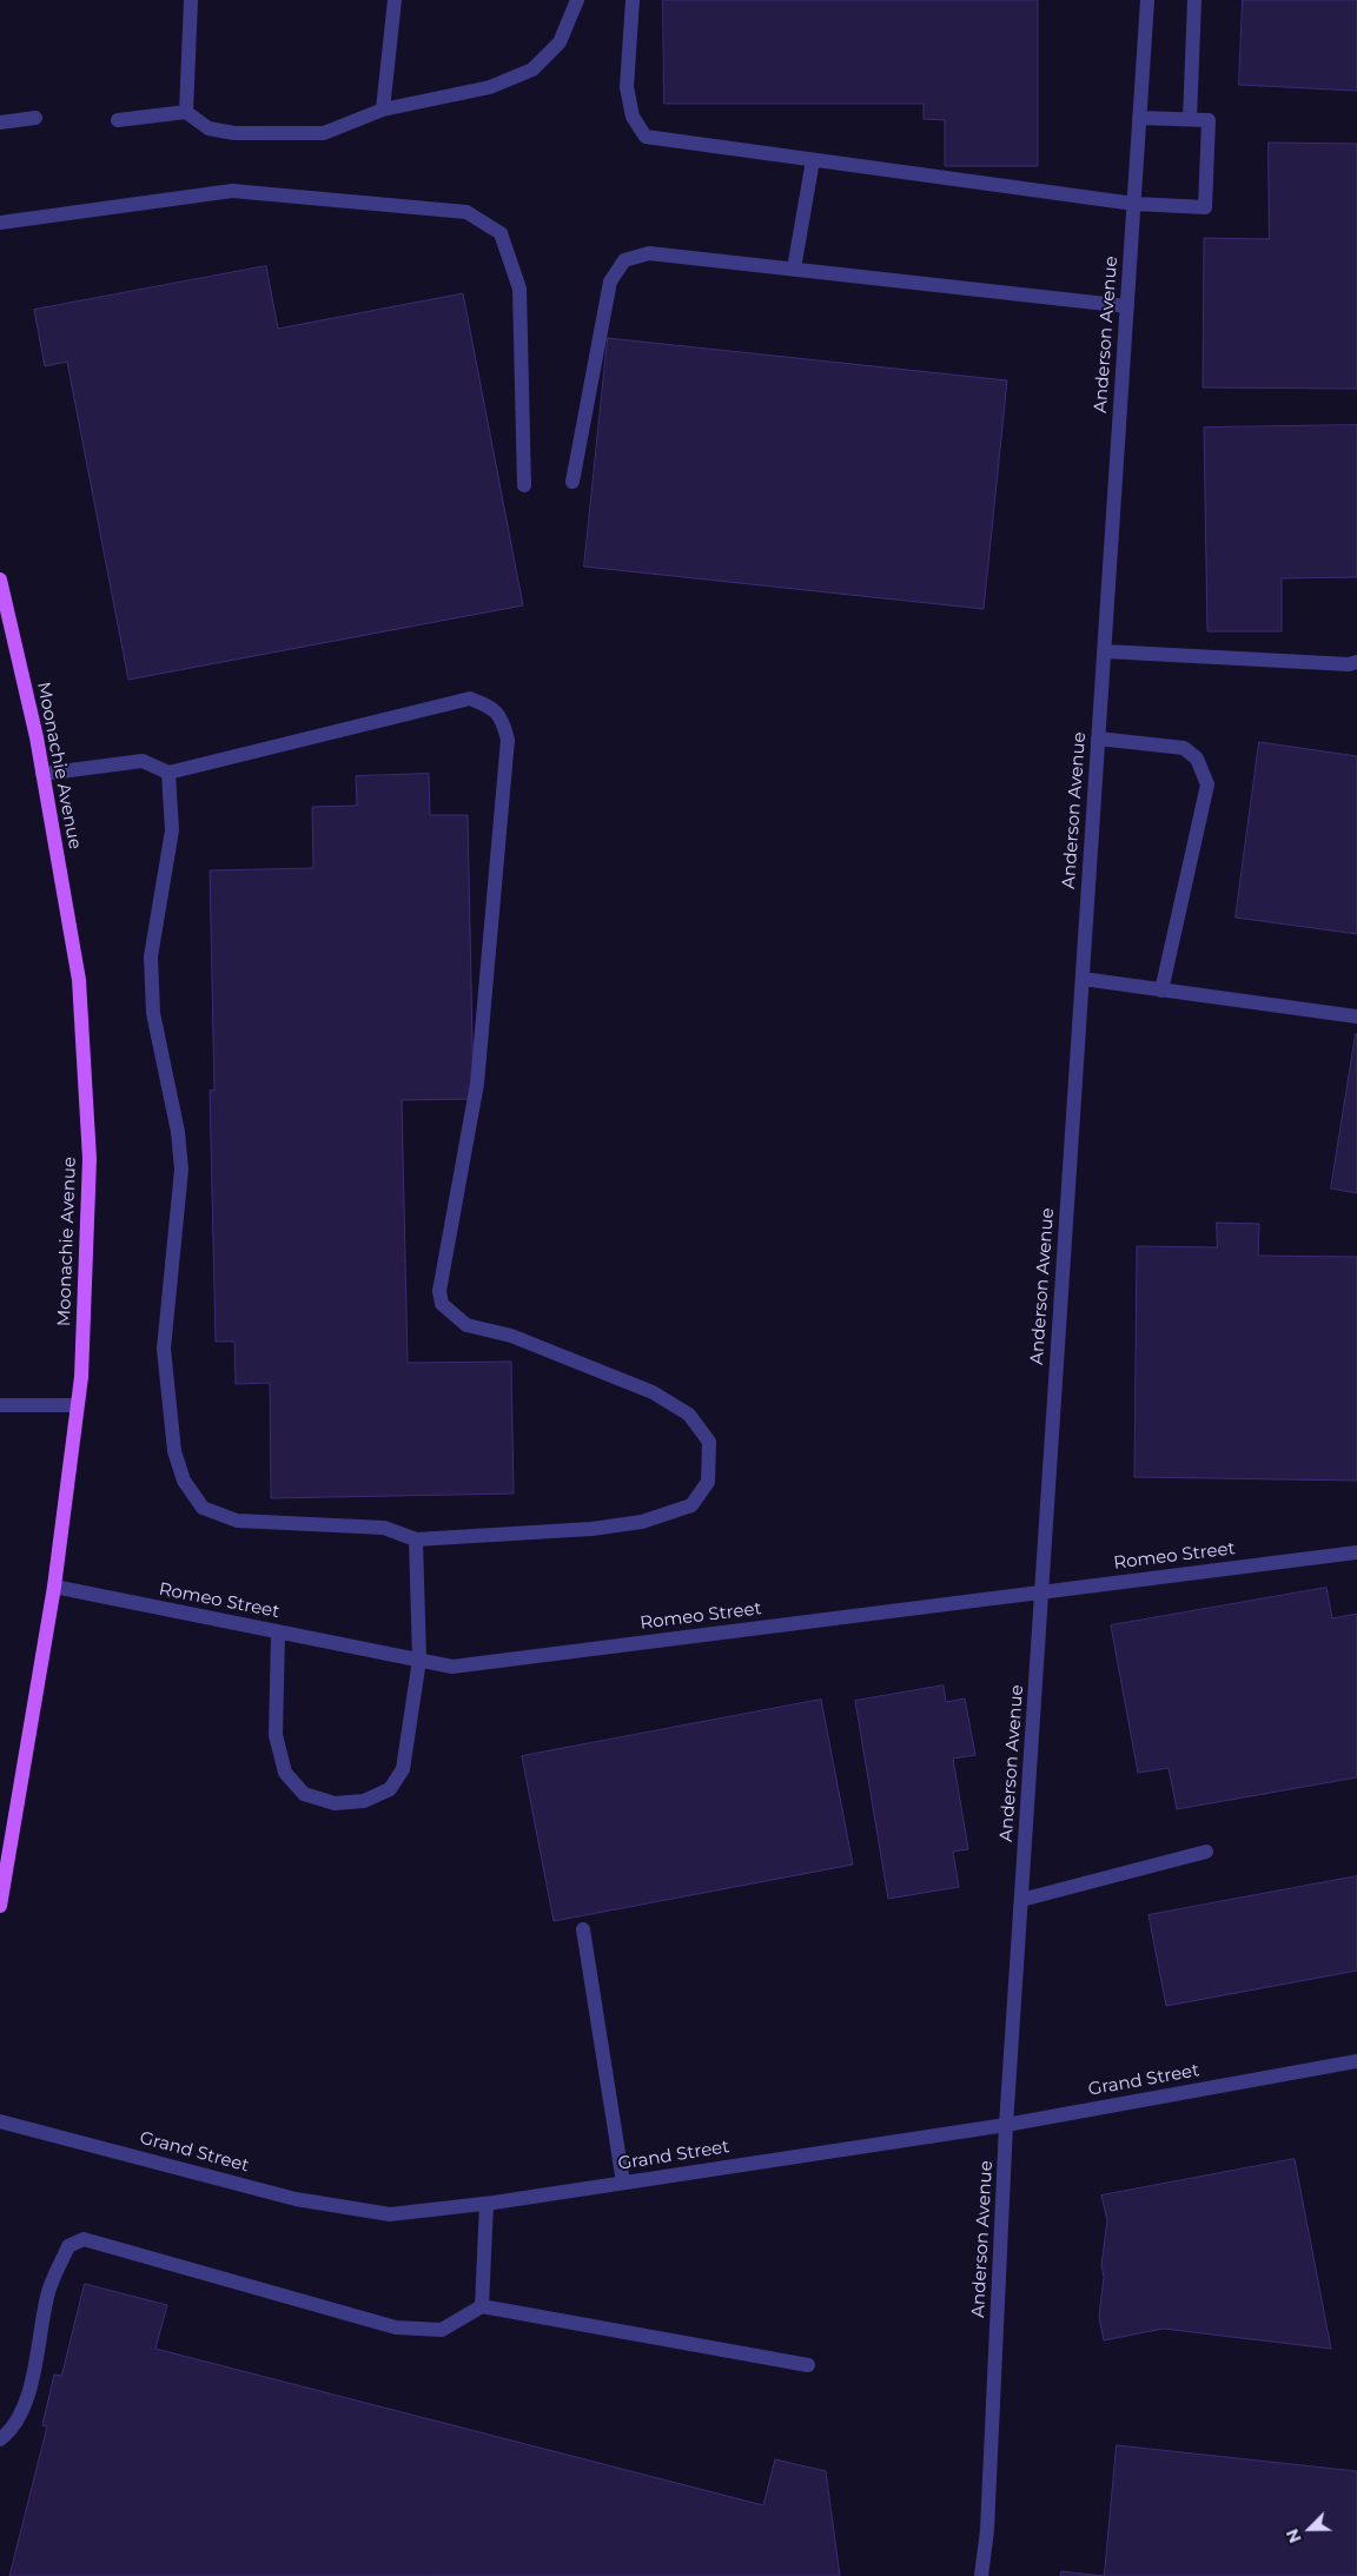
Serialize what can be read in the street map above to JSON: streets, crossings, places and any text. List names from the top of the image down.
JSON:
{
  "streets": {
    "main road": ["Moonachie Avenue"],
    "street": ["Anderson Avenue", "Romeo Street", "Grand Street"]
  },
  "crossings": [
    ["Anderson Avenue", "Romeo Street"],
    ["Anderson Avenue", "Grand Street"],
    ["Moonachie Avenue", "Romeo Street"]
  ],
  "north": "bottom left"
}
